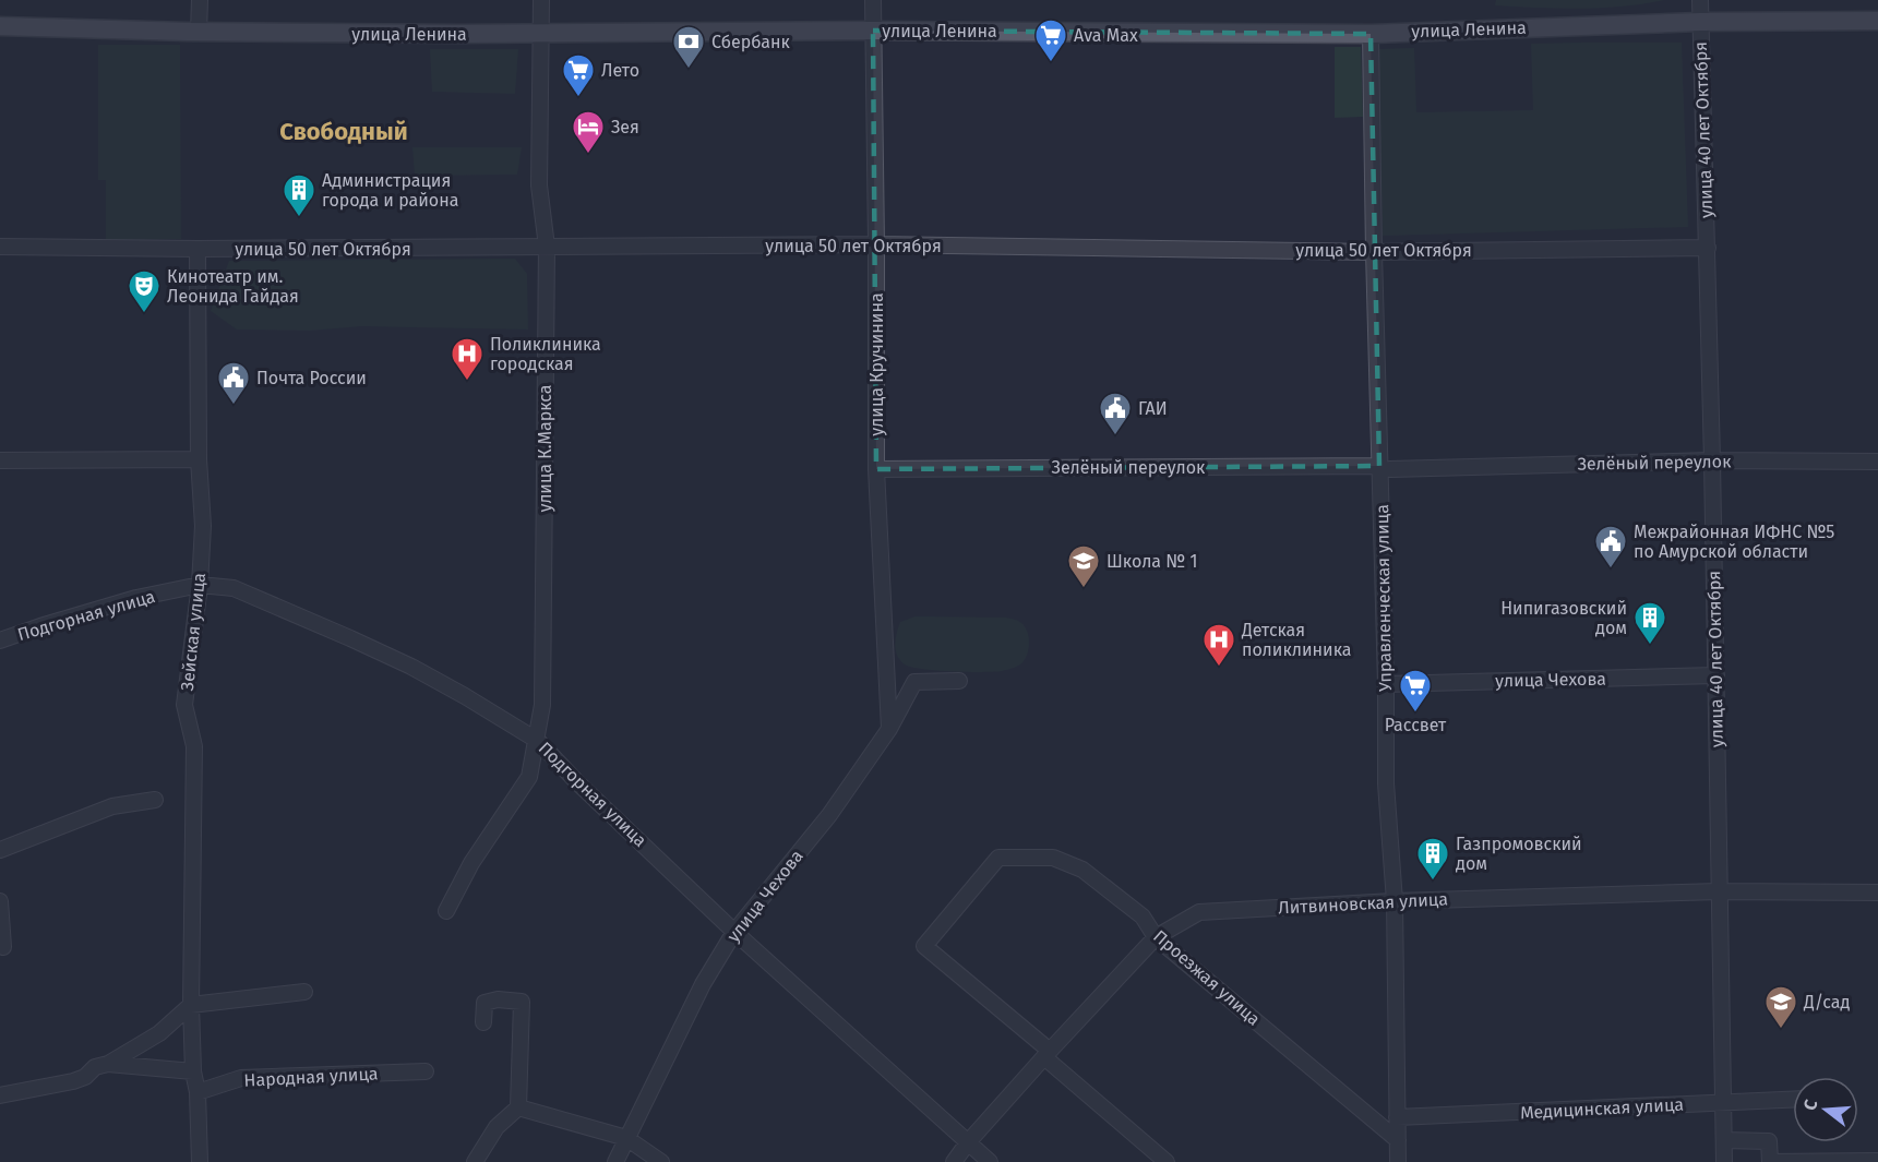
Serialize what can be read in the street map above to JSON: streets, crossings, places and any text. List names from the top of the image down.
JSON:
{
  "streets": {
    "main road": ["улица Ленина"],
    "street": [
      "улица 40 лет Октября",
      "улица 50 лет Октября",
      "улица Кручинина",
      "улица К.Маркса",
      "Зелёный переулок",
      "Управленческая улица",
      "Подгорная улица",
      "Зейская улица",
      "улица Чехова",
      "Литвиновская улица",
      "Проезжая улица",
      "Народная улица",
      "Медицинская улица"
    ]
  },
  "crossings": [
    ["улица Ленина", "улица 40 лет Октября"],
    ["улица Ленина", "улица Кручинина"],
    ["улица Ленина", "улица К.Маркса"],
    ["улица Ленина", "Управленческая улица"],
    ["улица 40 лет Октября", "улица 50 лет Октября"],
    ["улица 40 лет Октября", "Зелёный переулок"],
    ["улица 40 лет Октября", "улица Чехова"],
    ["улица 40 лет Октября", "Литвиновская улица"],
    ["улица 40 лет Октября", "Медицинская улица"],
    ["улица 50 лет Октября", "улица Кручинина"],
    ["улица 50 лет Октября", "улица К.Маркса"],
    ["улица 50 лет Октября", "Управленческая улица"],
    ["улица 50 лет Октября", "Зейская улица"],
    ["улица Кручинина", "Зелёный переулок"],
    ["улица Кручинина", "улица Чехова"],
    ["улица К.Маркса", "Подгорная улица"],
    ["Зелёный переулок", "Управленческая улица"],
    ["Управленческая улица", "улица Чехова"],
    ["Управленческая улица", "Литвиновская улица"],
    ["Управленческая улица", "Проезжая улица"],
    ["Управленческая улица", "Медицинская улица"],
    ["Подгорная улица", "Зейская улица"],
    ["Подгорная улица", "улица Чехова"],
    ["Подгорная улица", "Литвиновская улица"],
    ["Зейская улица", "Народная улица"],
    ["Литвиновская улица", "Проезжая улица"]
  ],
  "districts": ["Свободный"],
  "places": {
    "supermarket": ["Ava Max", "Лето", "Рассвет"],
    "bank": ["Сбербанк"],
    "hotel": ["Зея"],
    "building": ["Администрация города и района", "Нипигазовский дом", "Газпромовский дом"],
    "theatre": ["Кинотеатр им. Леонида Гайдая"],
    "hospital": ["Поликлиника городская", "Детская поликлиника"],
    "public building": ["Почта России", "ГАИ", "Межрайонная ИФНС №5 по Амурской области"],
    "school or university": ["Школа № 1", "Д/сад"]
  },
  "north": "left"
}
